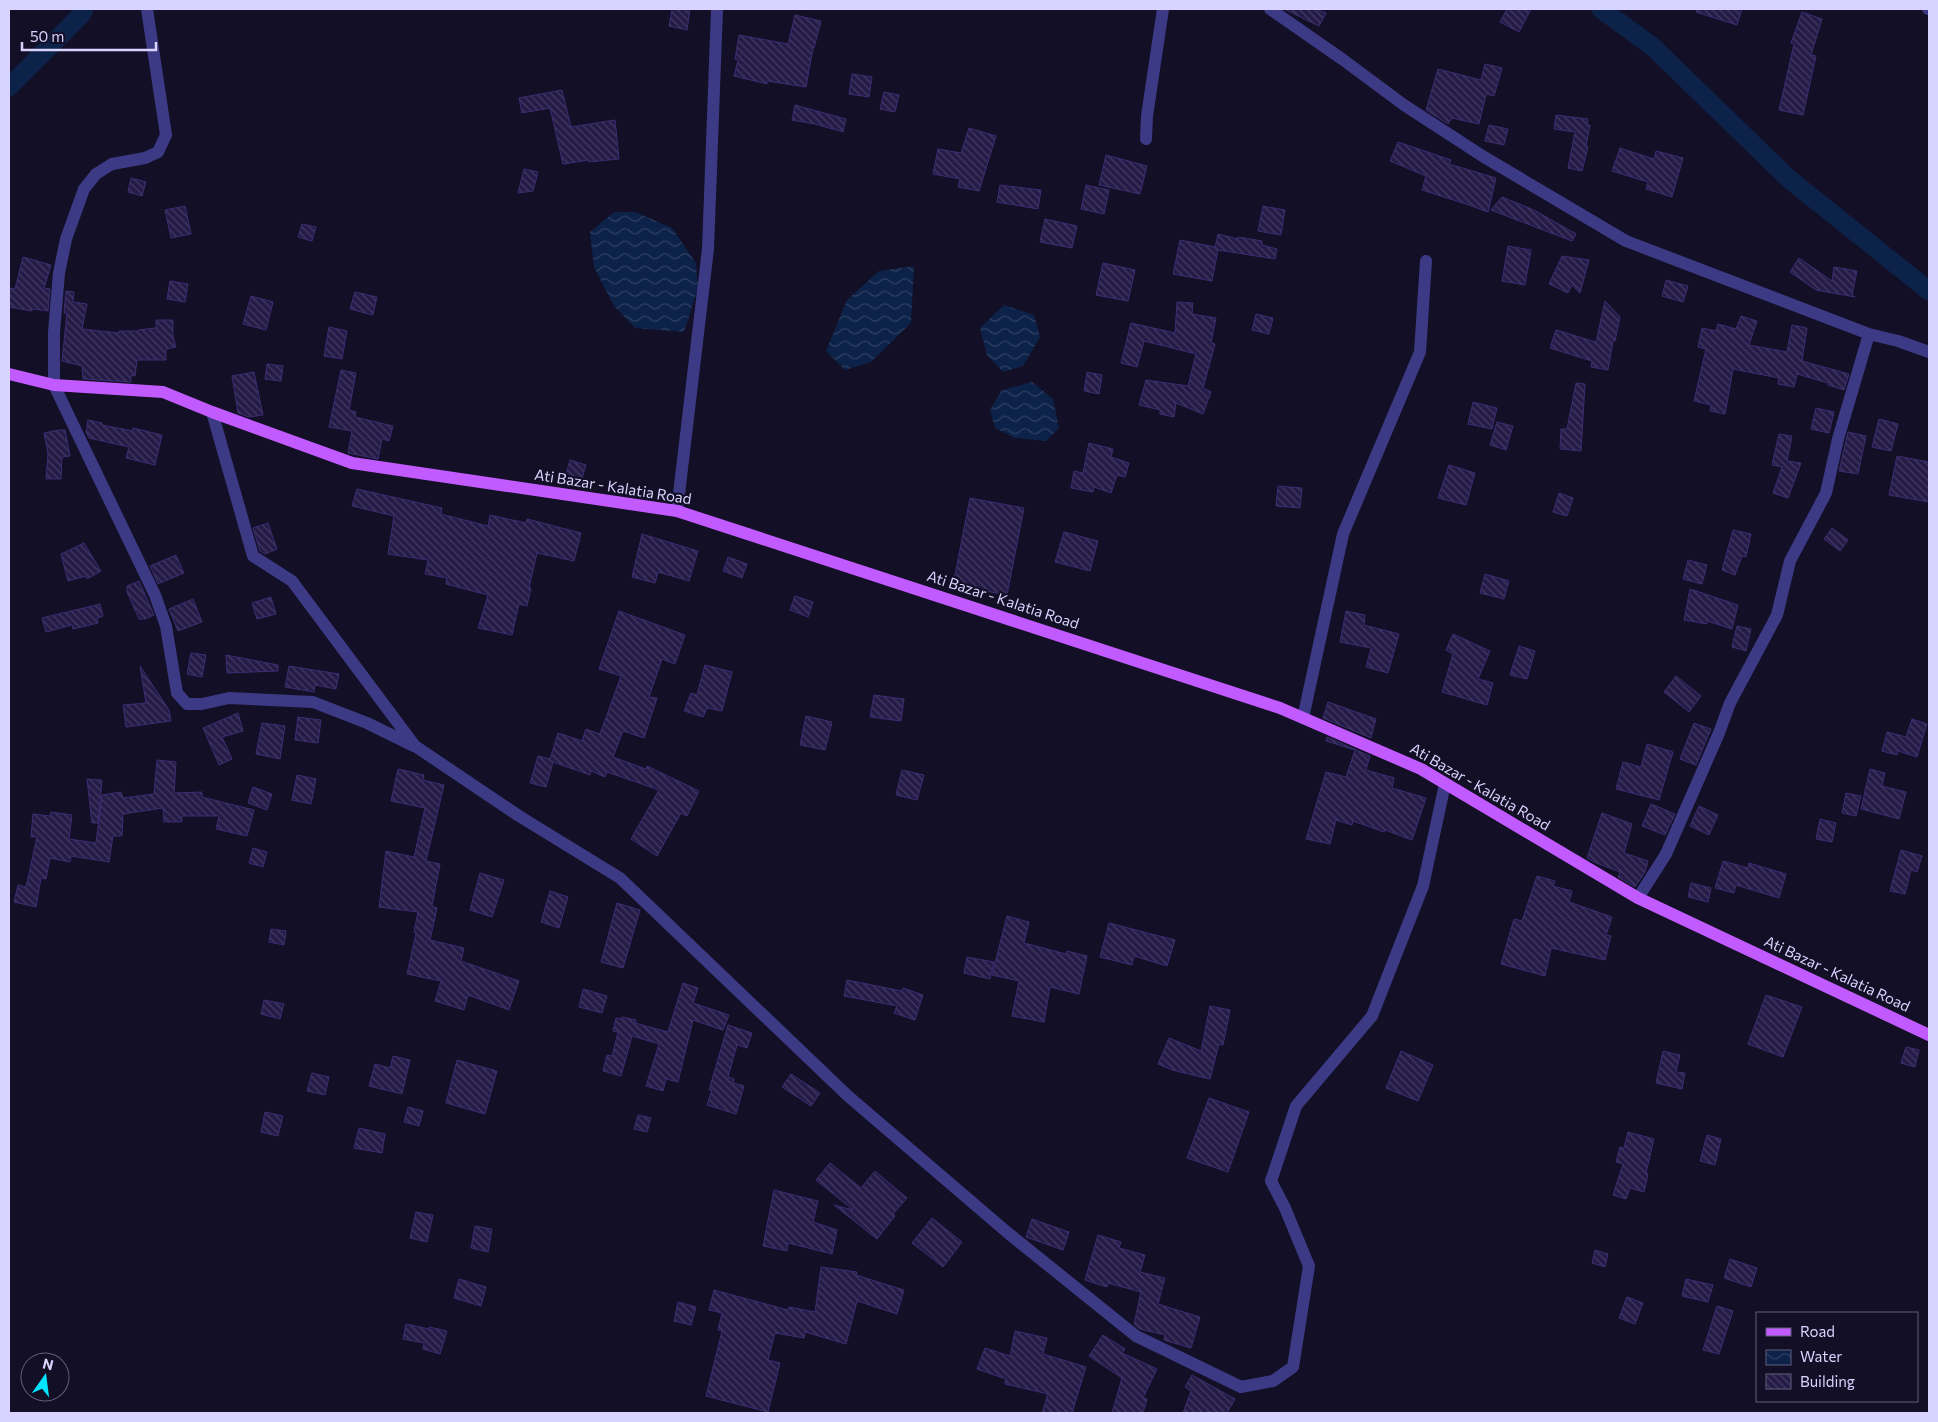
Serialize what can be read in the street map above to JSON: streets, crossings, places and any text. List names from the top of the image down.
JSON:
{
  "streets": {
    "main road": ["Ati Bazar - Kalatia Road"]
  },
  "legend": ["Road", "Water", "Building"],
  "scale_bar": "50 m",
  "north": "top"
}
